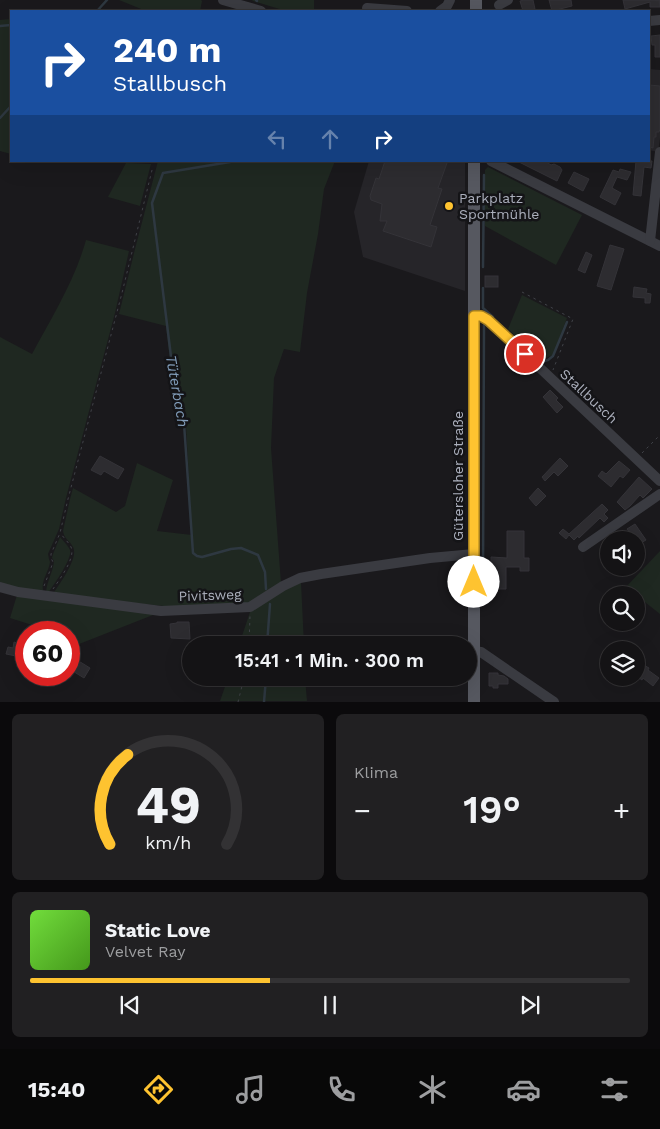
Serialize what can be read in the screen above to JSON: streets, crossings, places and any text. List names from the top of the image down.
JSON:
{
  "streets": {
    "main road": ["Gütersloher Straße"],
    "street": ["Stallbusch", "Pivitsweg"]
  },
  "crossings": [
    ["Stallbusch", "Gütersloher Straße"],
    ["Gütersloher Straße", "Pivitsweg"]
  ],
  "water": ["Tüterbach"],
  "places": ["Parkplatz Sportmühle"],
  "page": {
    "turn": ["240 m", "Stallbusch"],
    "limit": "60",
    "trip": "15:41 · 1 Min. · 300 m",
    "tile": "Klima",
    "heat": ["−", "19°", "+"],
    "song": ["Static Love", "Velvet Ray"],
    "tabs": "15:40",
    "gauge": ["49", "km/h"]
  }
}
